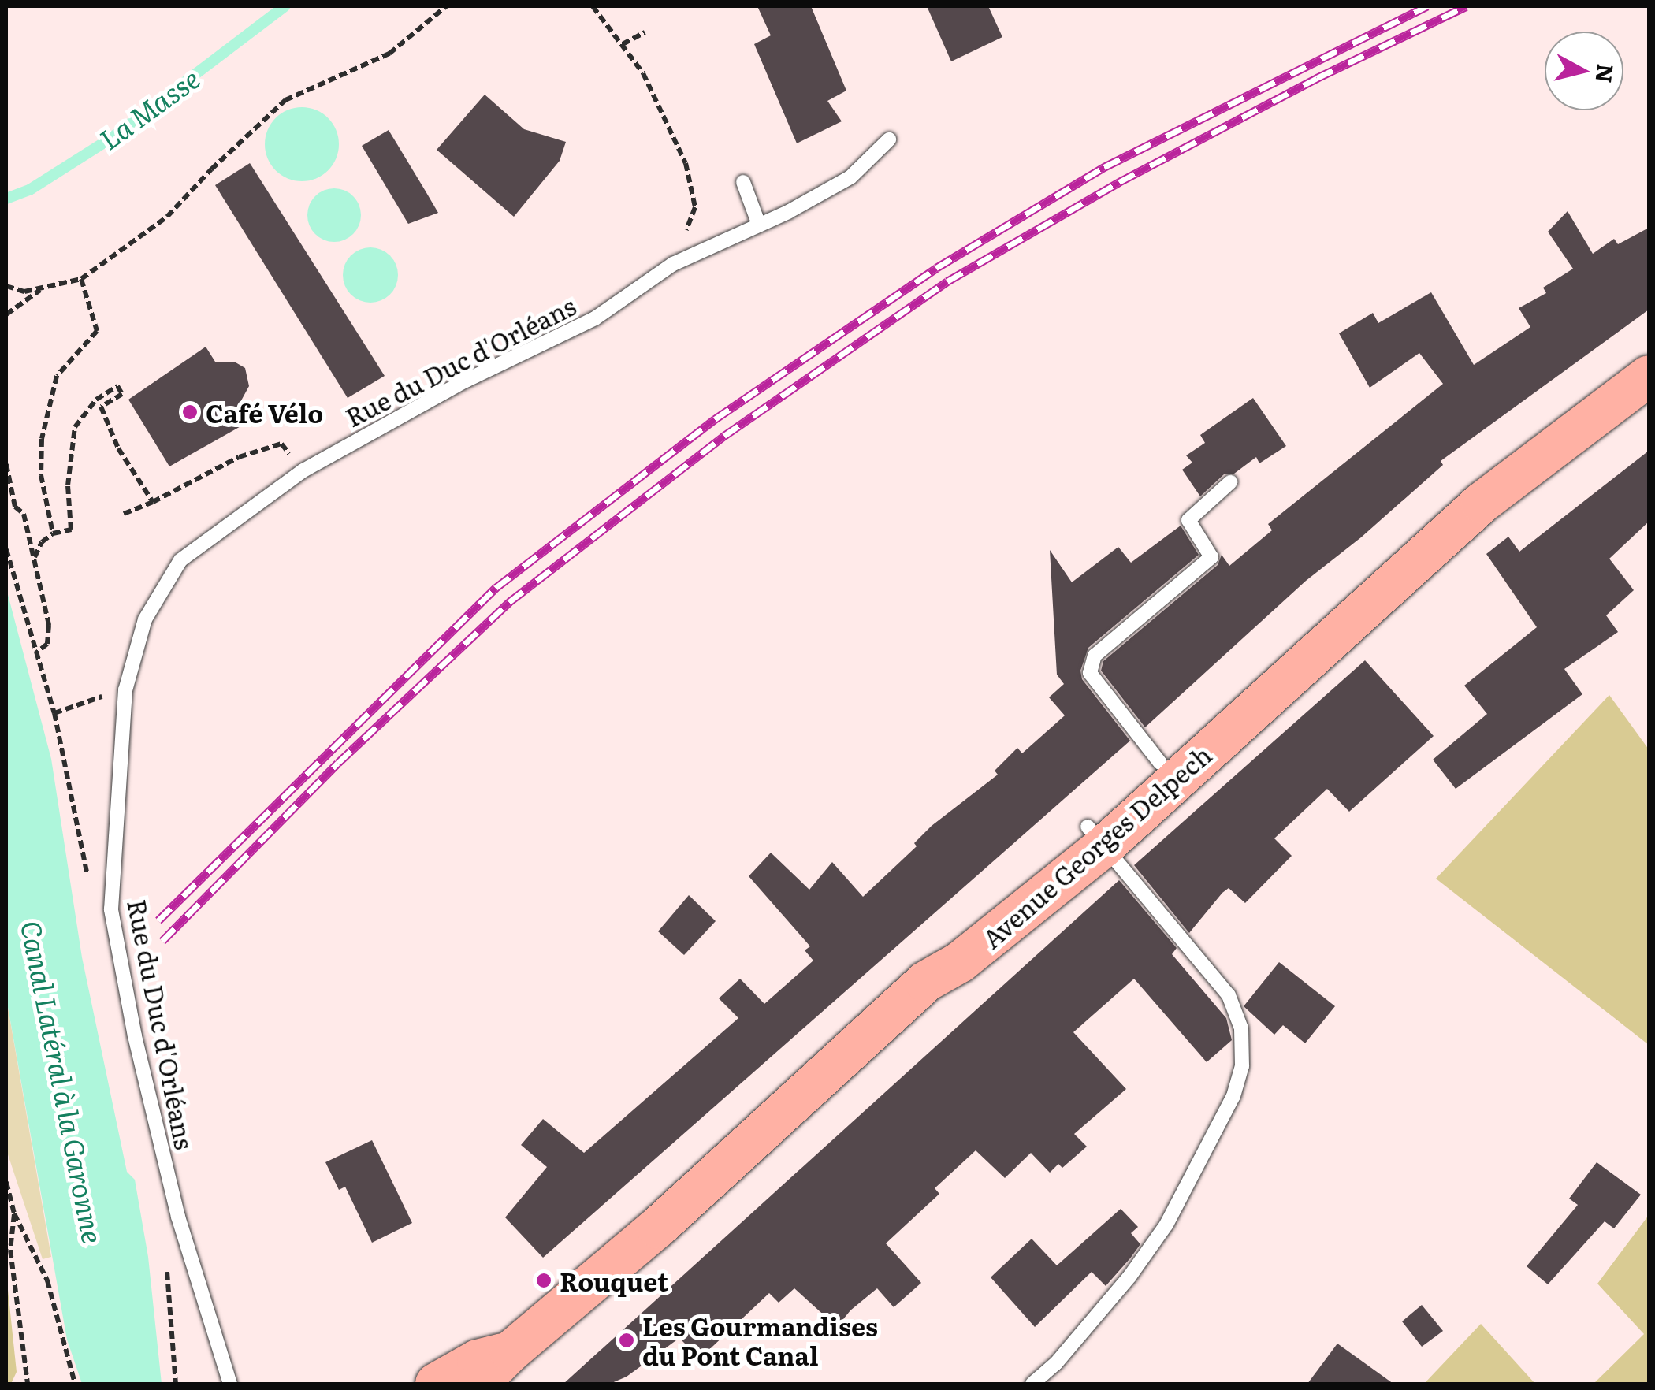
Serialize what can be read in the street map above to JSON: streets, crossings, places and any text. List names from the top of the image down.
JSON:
{
  "streets": {
    "main road": ["Avenue Georges Delpech"],
    "lane": ["Rue du Duc d'Orléans"]
  },
  "water": ["La Masse", "Canal Latéral à la Garonne"],
  "places": ["Café Vélo", "Rouquet", "Les Gourmandises du Pont Canal"],
  "north": "right"
}
